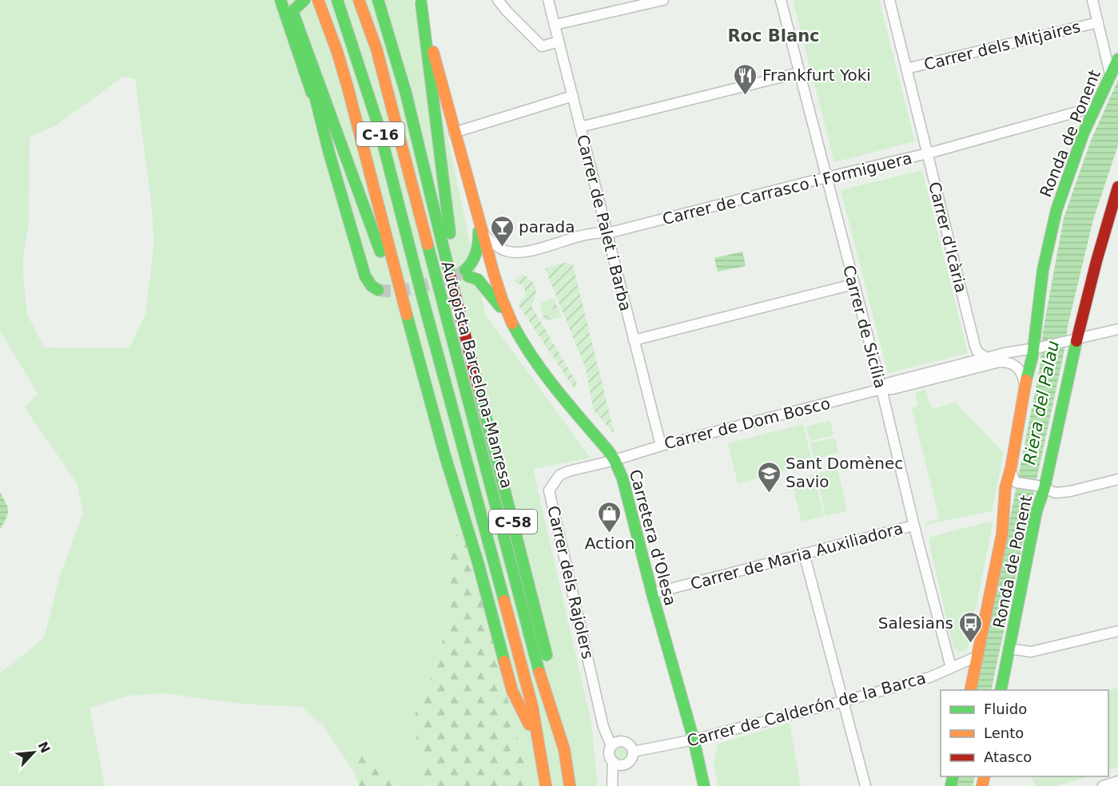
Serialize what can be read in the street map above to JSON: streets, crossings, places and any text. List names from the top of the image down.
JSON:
{
  "streets": {
    "main road": [
      "Ronda de Ponent",
      "C-16",
      "Autopista Barcelona-Manresa",
      "C-58",
      "Carretera d'Olesa"
    ],
    "street": [
      "Carrer dels Mitjaires",
      "Carrer de Carrasco i Formiguera",
      "Carrer de Palet i Barba",
      "Carrer d'Icària",
      "Carrer de Sicília",
      "Carrer de Dom Bosco",
      "Carrer de Maria Auxiliadora",
      "Carrer dels Rajolers",
      "Carrer de Calderón de la Barca"
    ]
  },
  "crossings": [
    ["Carrer dels Mitjaires", "Carrer d'Icària"],
    ["Ronda de Ponent", "Carrer de Carrasco i Formiguera"],
    ["Ronda de Ponent", "Carrer de Dom Bosco"],
    ["Ronda de Ponent", "Carrer de Calderón de la Barca"],
    ["Carrer de Carrasco i Formiguera", "Carrer de Palet i Barba"],
    ["Carrer de Carrasco i Formiguera", "Carrer d'Icària"],
    ["Carrer de Carrasco i Formiguera", "Carrer de Sicília"],
    ["Carrer de Palet i Barba", "Carrer de Dom Bosco"],
    ["Carrer d'Icària", "Carrer de Dom Bosco"],
    ["Carrer de Sicília", "Carrer de Dom Bosco"],
    ["Carrer de Sicília", "Carrer de Maria Auxiliadora"],
    ["Carrer de Sicília", "Carrer de Calderón de la Barca"],
    ["Autopista Barcelona-Manresa", "C-58"],
    ["Carrer de Dom Bosco", "Carretera d'Olesa"],
    ["Carrer de Dom Bosco", "Carrer dels Rajolers"],
    ["Carretera d'Olesa", "Carrer de Maria Auxiliadora"],
    ["Carretera d'Olesa", "Carrer dels Rajolers"],
    ["Carretera d'Olesa", "Carrer de Calderón de la Barca"],
    ["Carrer dels Rajolers", "Carrer de Calderón de la Barca"]
  ],
  "districts": ["Roc Blanc"],
  "water": ["Riera del Palau"],
  "places": {
    "restaurant": ["Frankfurt Yoki"],
    "bar": ["parada"],
    "school or university": ["Sant Domènec Savio"],
    "shop": ["Action"],
    "bus stop": ["Salesians"]
  },
  "legend": ["Fluido", "Lento", "Atasco"],
  "north": "top right"
}
